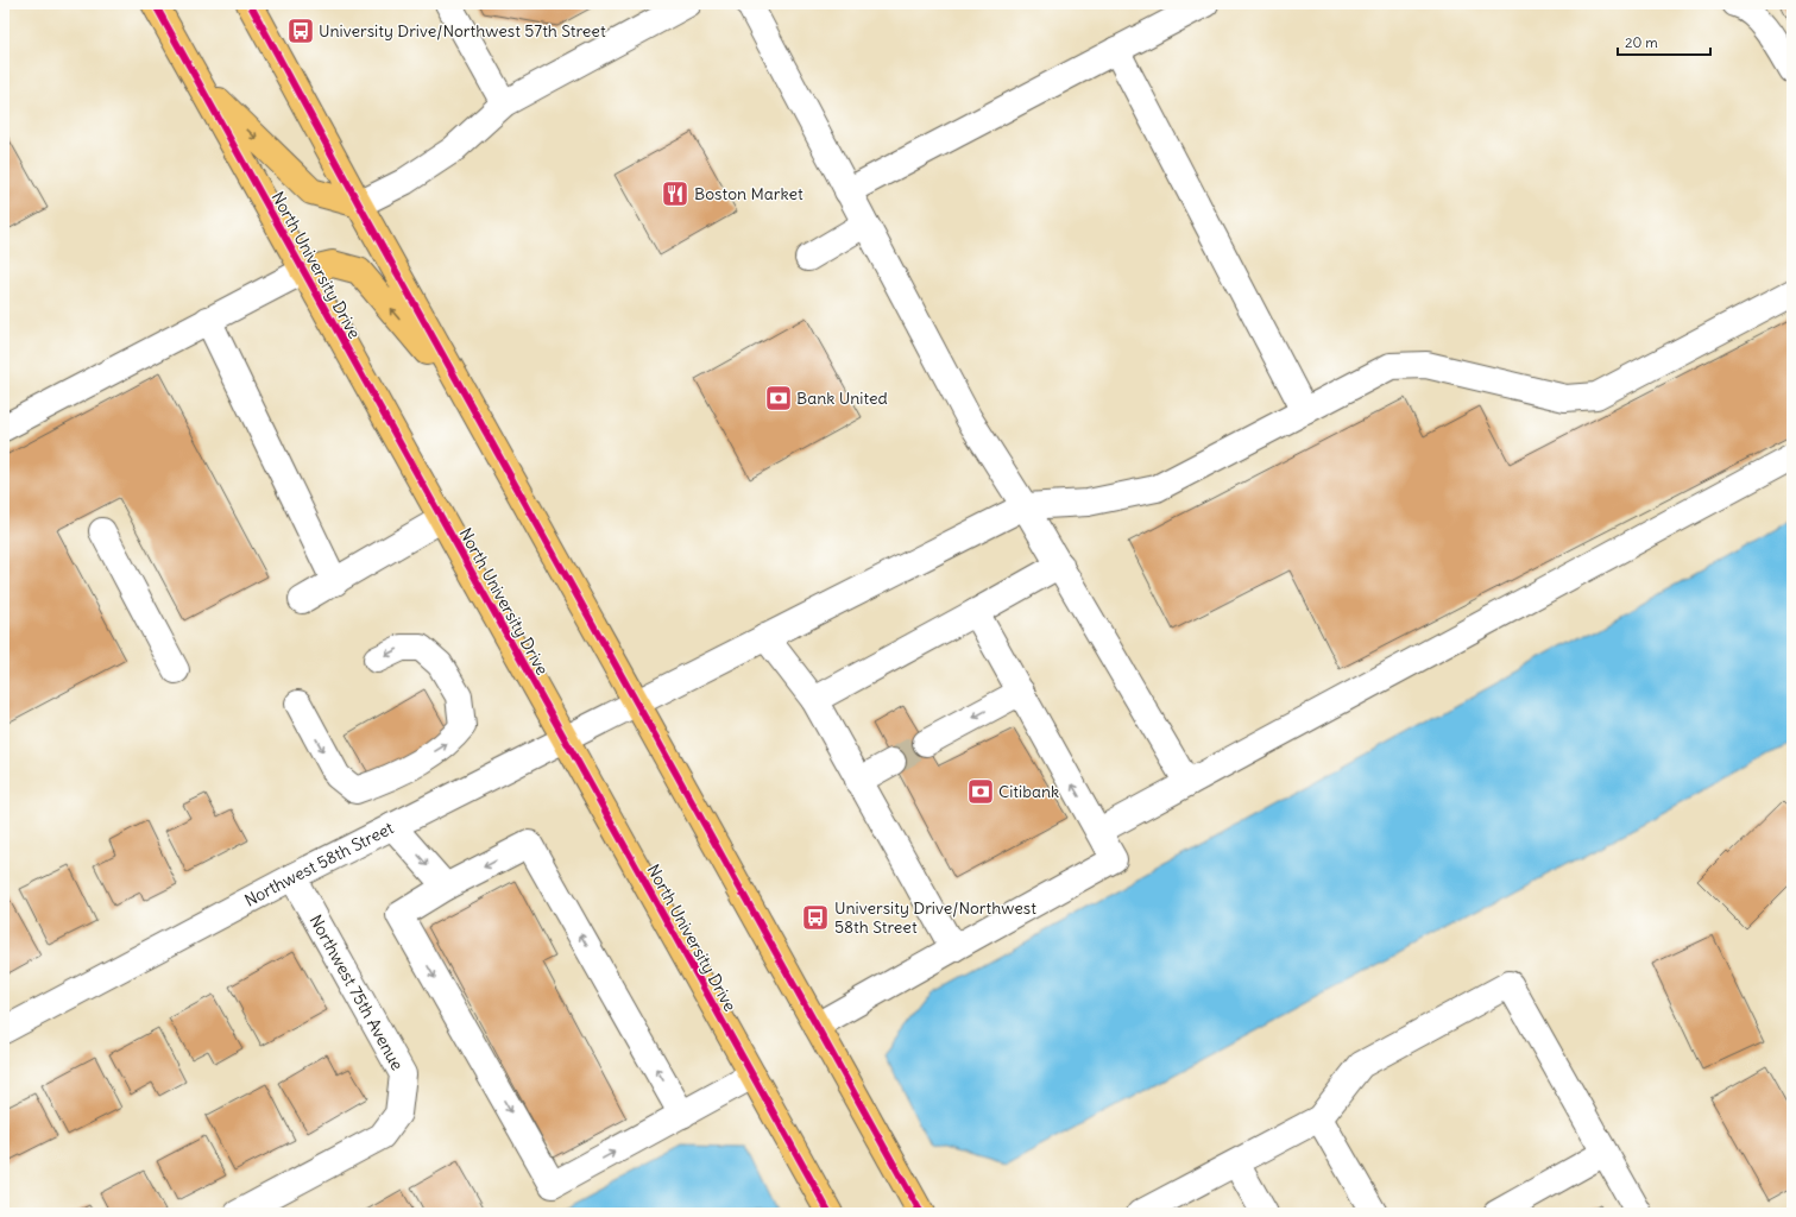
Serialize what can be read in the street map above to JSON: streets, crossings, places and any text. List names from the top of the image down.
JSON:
{
  "streets": {
    "main road": ["North University Drive"],
    "street": ["Northwest 58th Street", "Northwest 75th Avenue"]
  },
  "crossings": [
    ["North University Drive", "Northwest 58th Street"],
    ["Northwest 58th Street", "Northwest 75th Avenue"]
  ],
  "places": {
    "bus stop": ["University Drive/Northwest 57th Street", "University Drive/Northwest 58th Street"],
    "restaurant": ["Boston Market"],
    "bank": ["Bank United", "Citibank"]
  },
  "scale_bar": "20 m"
}
